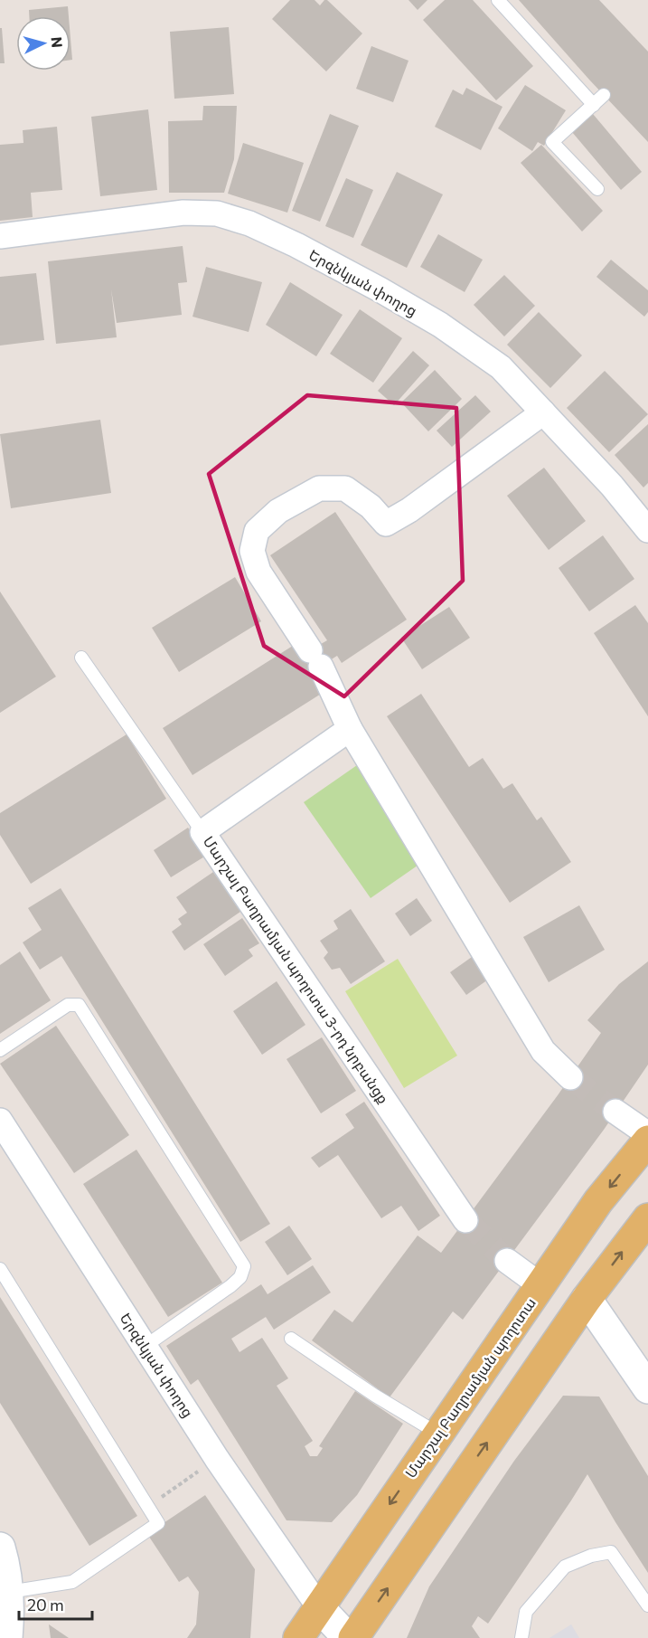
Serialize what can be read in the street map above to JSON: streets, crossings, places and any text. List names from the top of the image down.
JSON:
{
  "streets": {
    "main road": ["Մարշալ Բաղրամյան պողոտա"],
    "street": ["Երզնկյան փողոց", "Մարշալ Բաղրամյան պողոտա 3-րդ նրբանցք"]
  },
  "crossings": [
    ["Երզնկյան փողոց", "Մարշալ Բաղրամյան պողոտա"]
  ],
  "scale_bar": "20 m",
  "north": "right"
}
